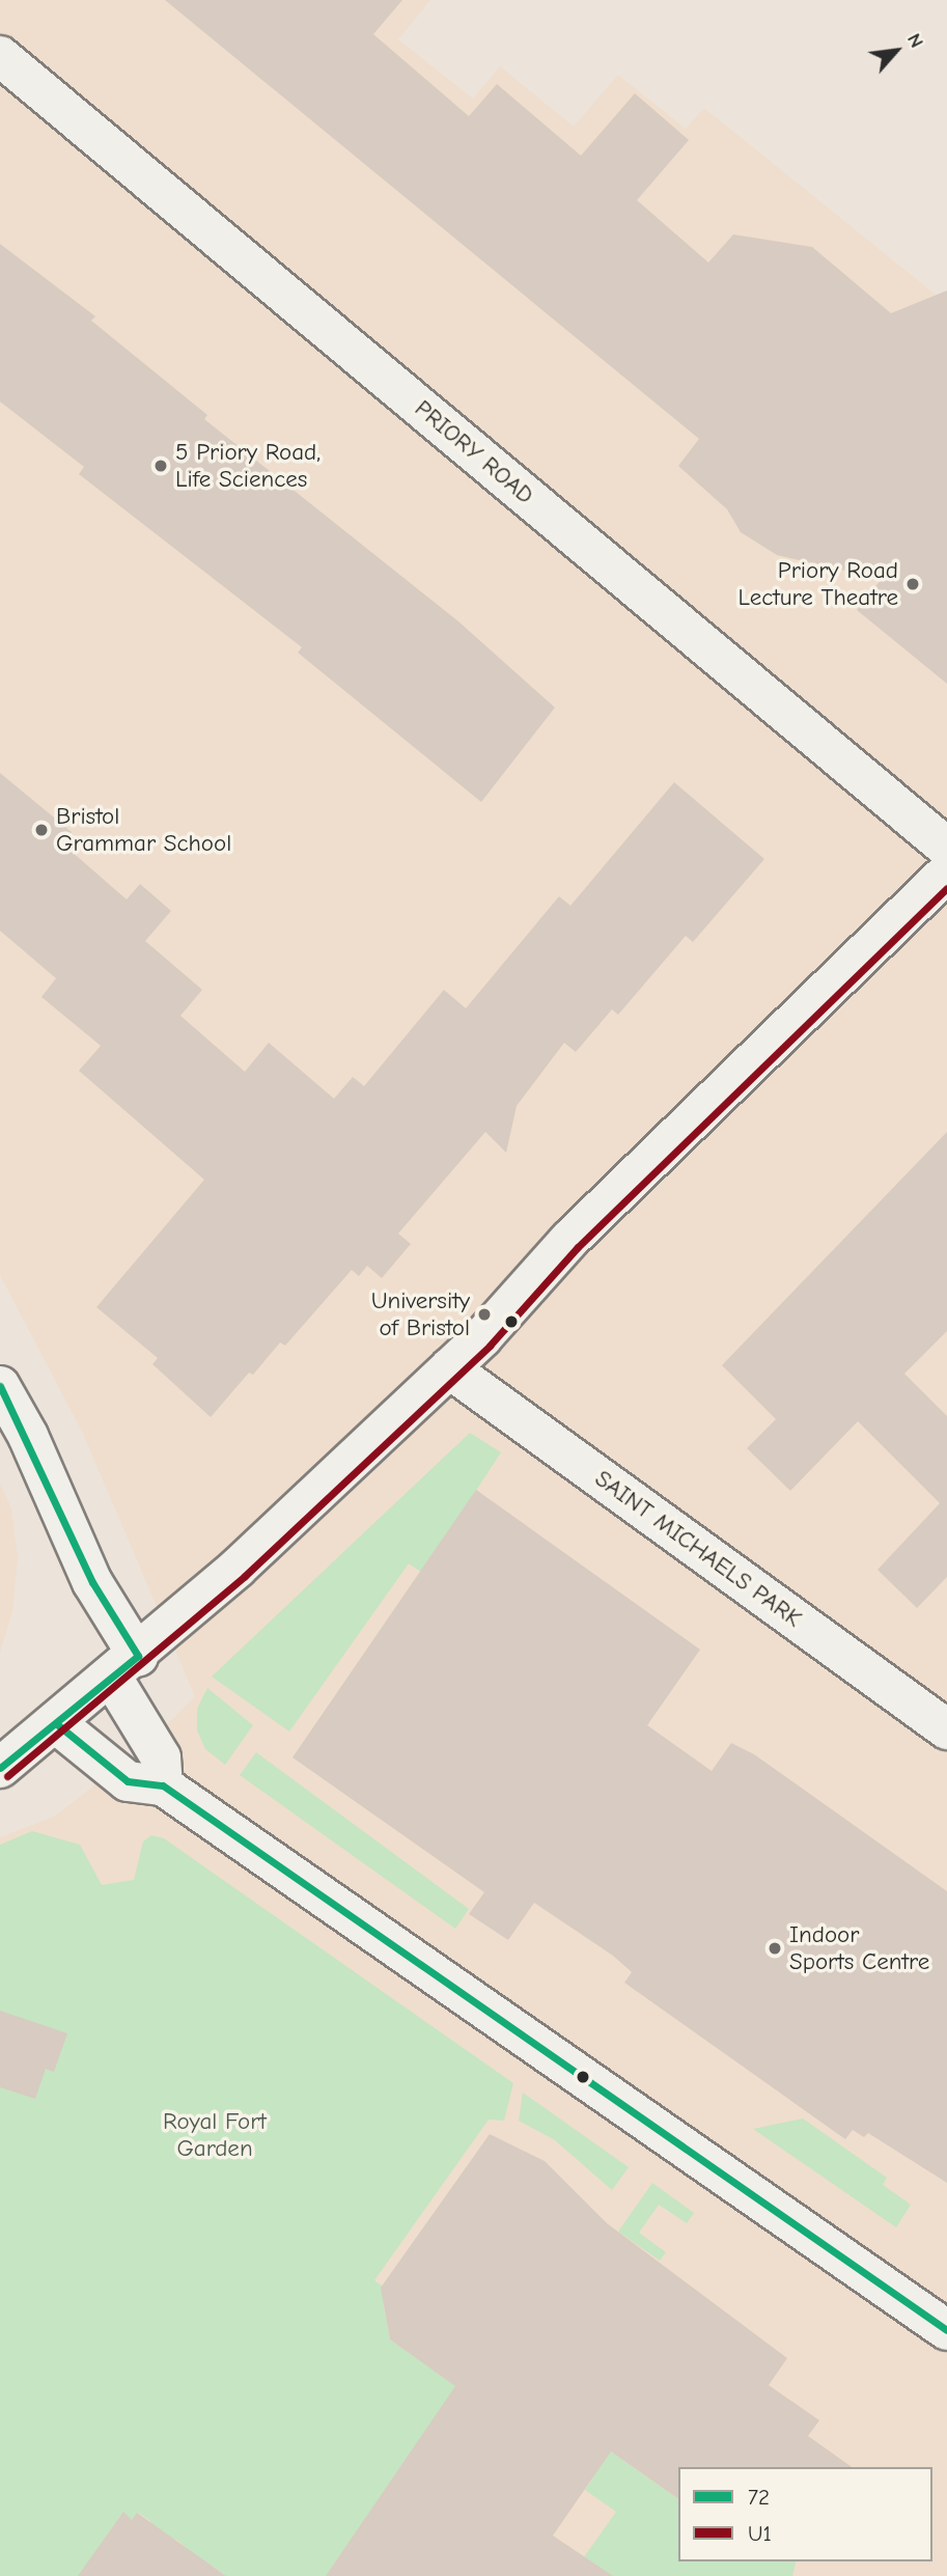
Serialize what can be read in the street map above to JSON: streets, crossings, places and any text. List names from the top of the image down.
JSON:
{
  "streets": {
    "street": ["PRIORY ROAD", "SAINT MICHAELS PARK"]
  },
  "parks": ["Royal Fort Garden"],
  "places": [
    "5 Priory Road, Life Sciences",
    "Priory Road Lecture Theatre",
    "Bristol Grammar School",
    "University of Bristol",
    "Indoor Sports Centre"
  ],
  "lines": ["transit line U1", "transit line 72"],
  "legend": ["72", "U1"],
  "north": "top right"
}
